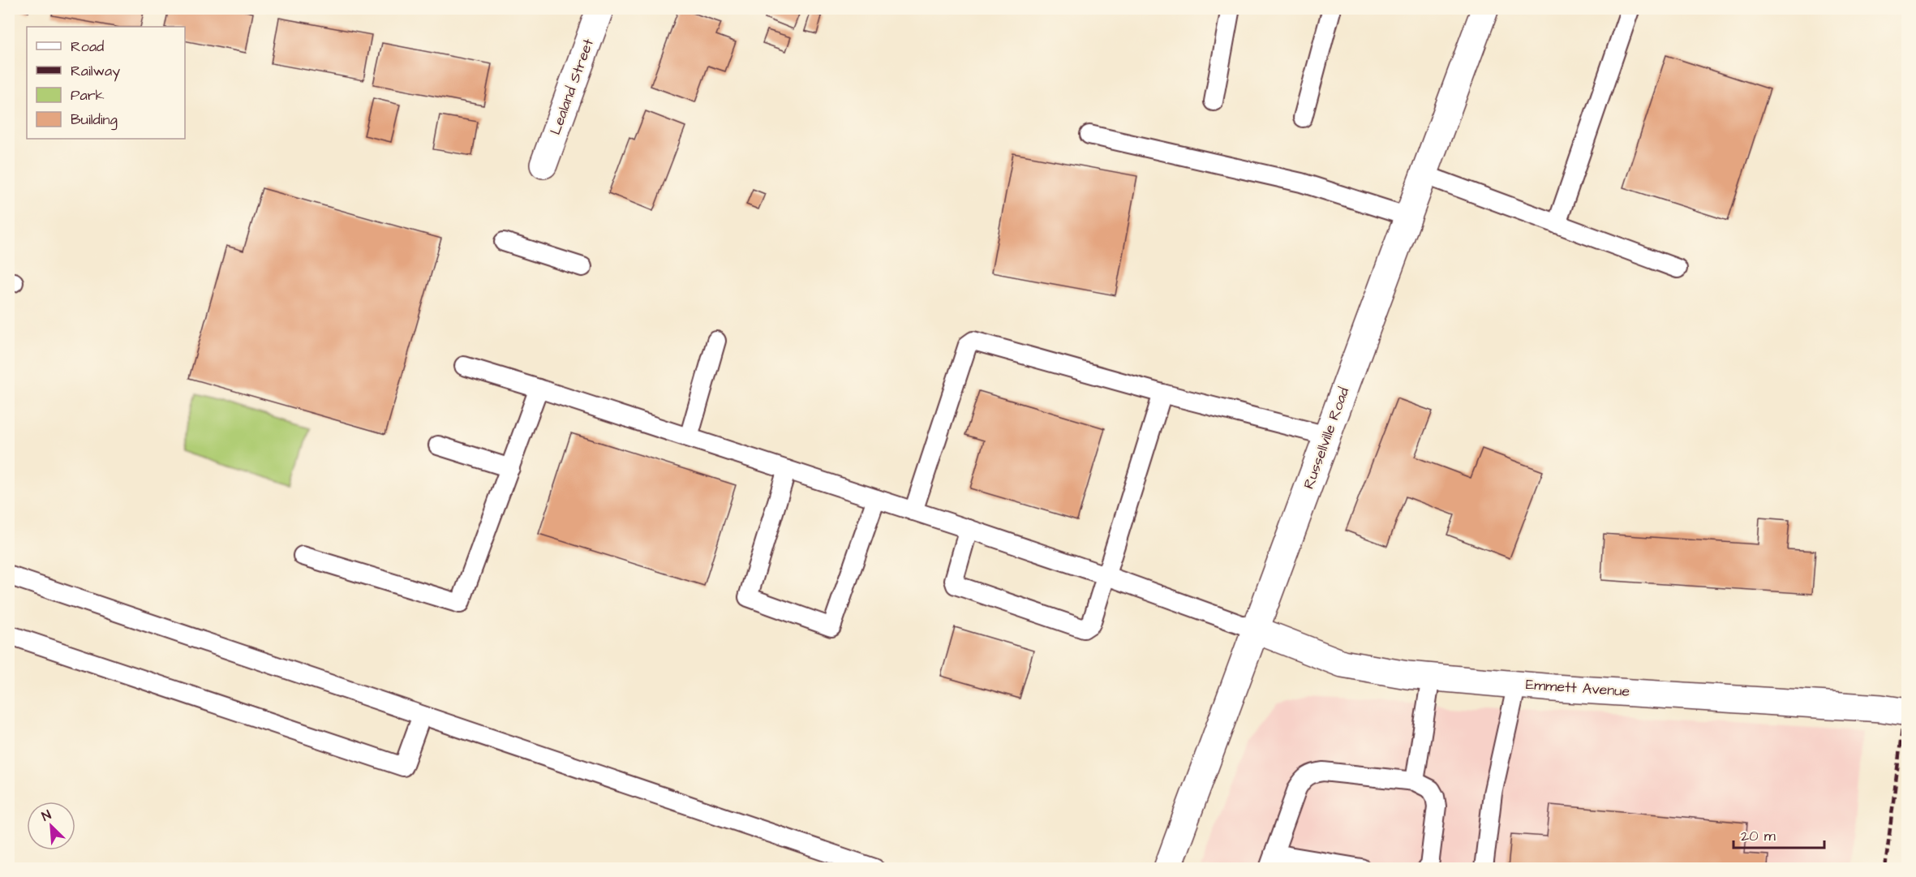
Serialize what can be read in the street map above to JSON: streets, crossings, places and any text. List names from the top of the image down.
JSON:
{
  "streets": {
    "main road": ["Lealand Street", "Russellville Road", "Emmett Avenue"]
  },
  "crossings": [
    ["Russellville Road", "Emmett Avenue"]
  ],
  "legend": [
    "Road",
    "Railway",
    "Park",
    "Building"
  ],
  "scale_bar": "20 m",
  "north": "top left"
}
